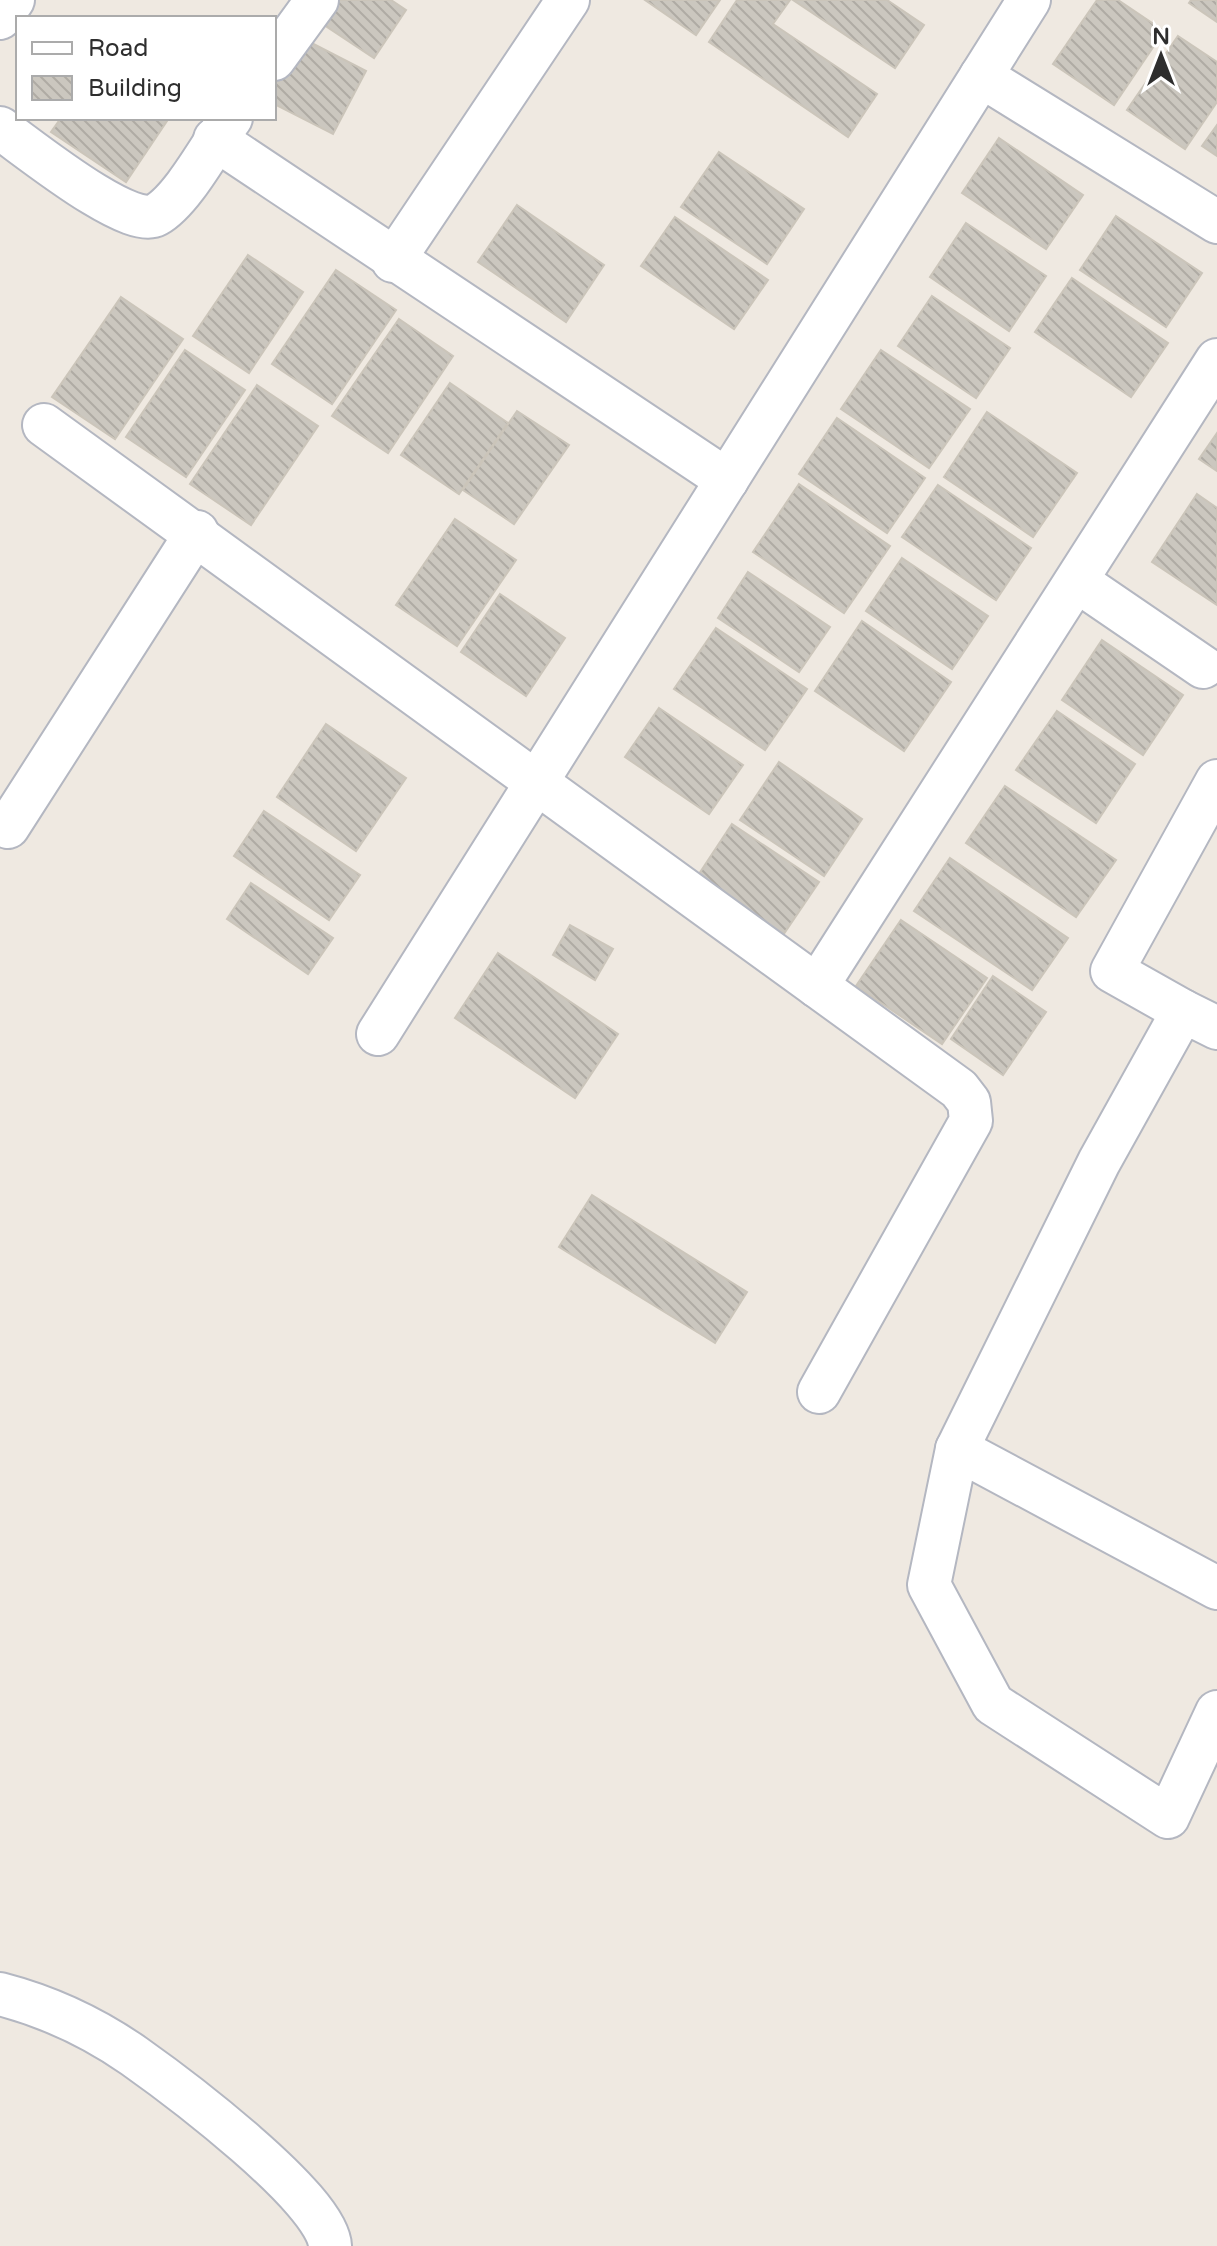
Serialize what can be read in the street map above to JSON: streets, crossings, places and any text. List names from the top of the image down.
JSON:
{
  "legend": ["Road", "Building"],
  "north": "top"
}
